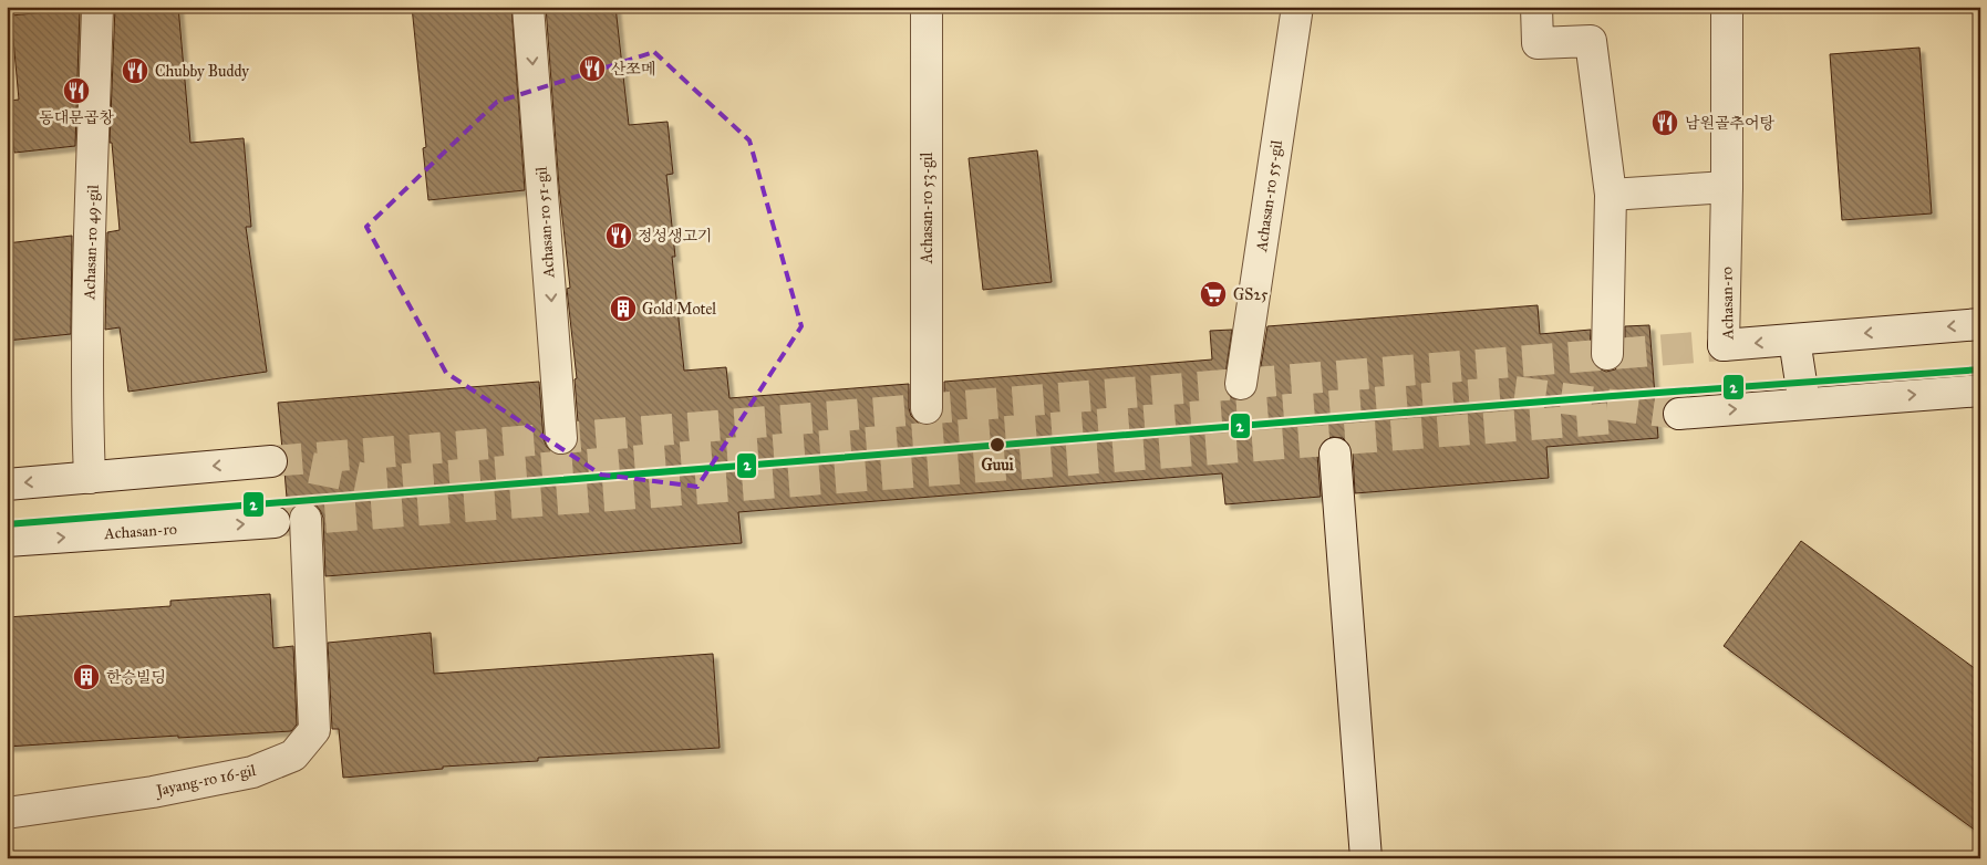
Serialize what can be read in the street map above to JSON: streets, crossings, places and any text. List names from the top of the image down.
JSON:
{
  "streets": {
    "street": [
      "Achasan-ro 55-gil",
      "Achasan-ro 53-gil",
      "Achasan-ro 51-gil",
      "Achasan-ro 49-gil",
      "Achasan-ro",
      "Jayang-ro 16-gil"
    ]
  },
  "one_way": ["Achasan-ro 51-gil"],
  "places": {
    "restaurant": [
      "산쪼메",
      "Chubby Buddy",
      "동대문곱창",
      "남원골추어탕",
      "정성생고기"
    ],
    "supermarket": ["GS25"],
    "building": ["Gold Motel", "한승빌딩"],
    "other": ["Guui"]
  },
  "lines": ["transit line 2"]
}
